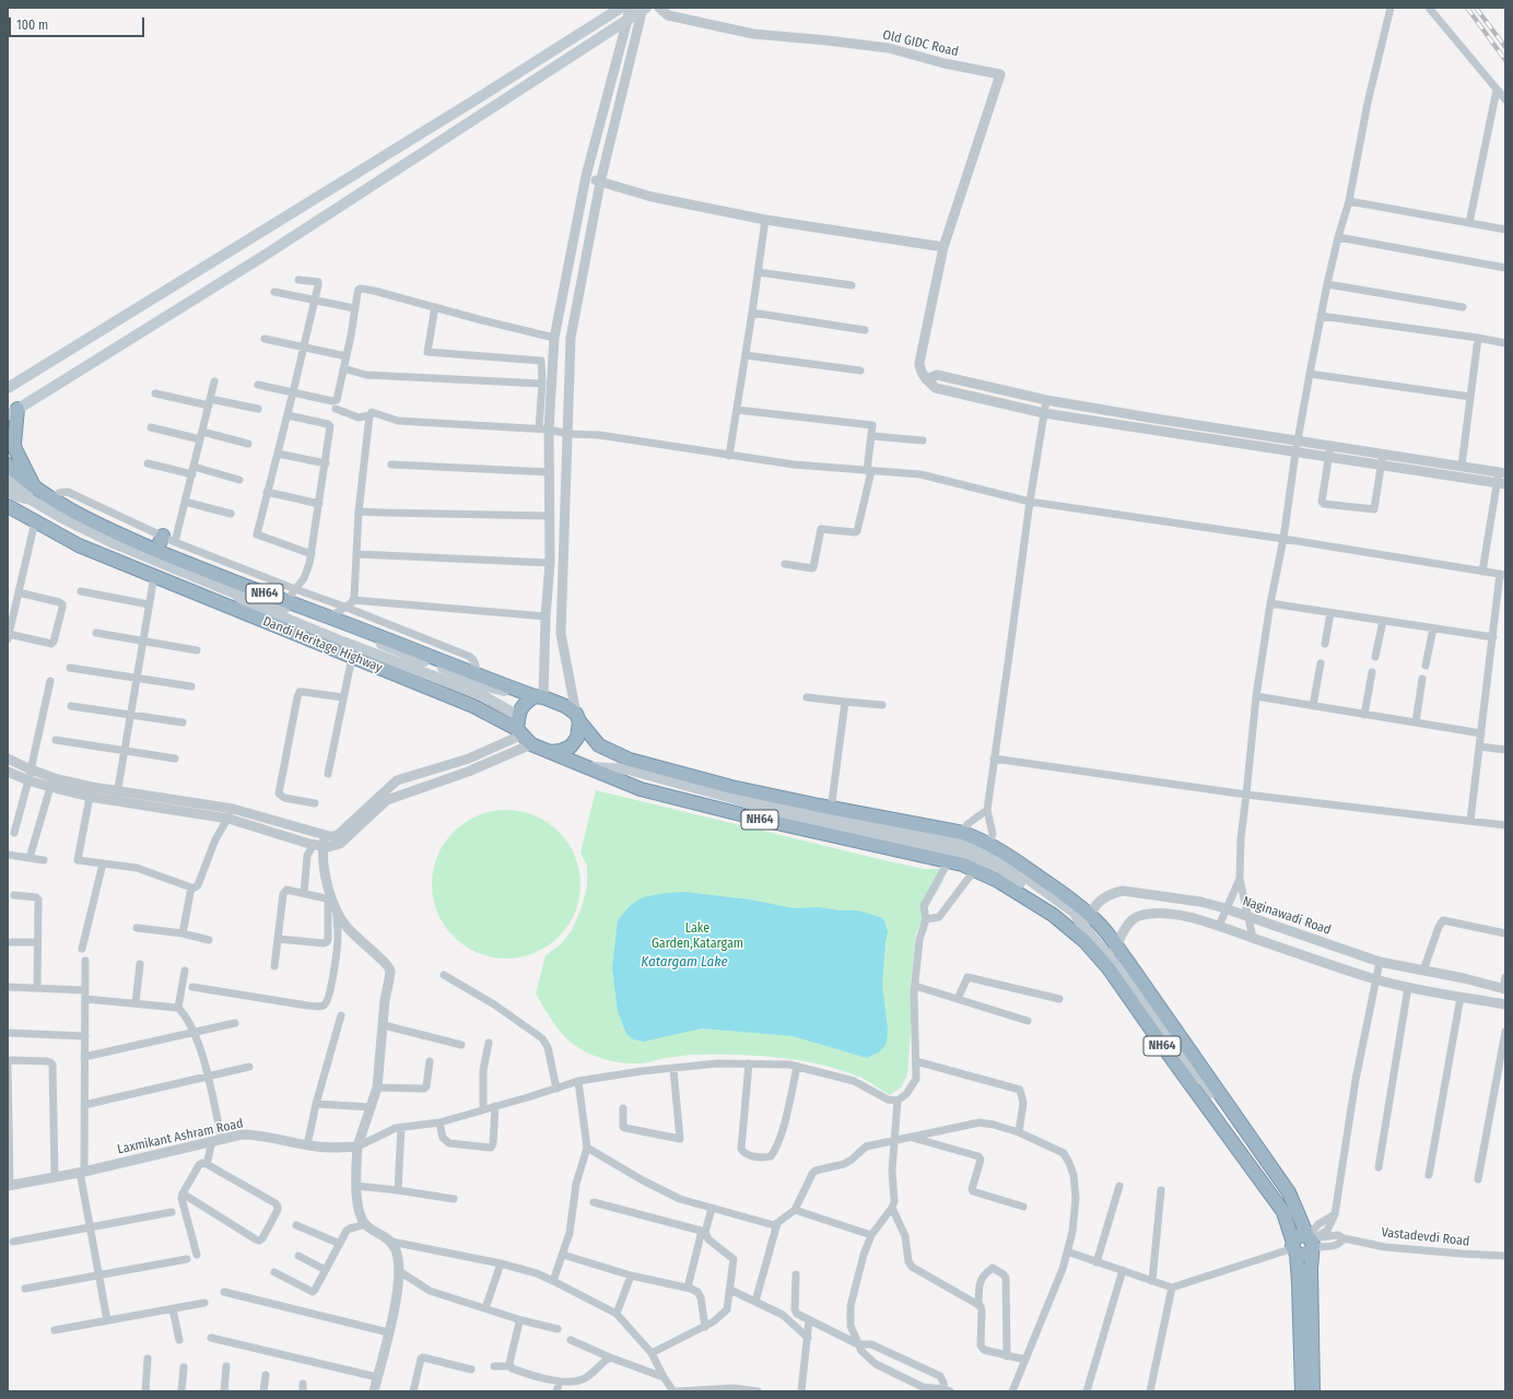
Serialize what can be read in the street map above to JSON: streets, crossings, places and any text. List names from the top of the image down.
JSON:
{
  "streets": {
    "highway": ["NH64", "Dandi Heritage Highway"],
    "street": [
      "Old GIDC Road",
      "Naginawadi Road",
      "Laxmikant Ashram Road",
      "Vastadevdi Road"
    ]
  },
  "crossings": [
    ["NH64", "Dandi Heritage Highway"],
    ["NH64", "Naginawadi Road"],
    ["NH64", "Vastadevdi Road"]
  ],
  "water": ["Katargam Lake"],
  "parks": ["Lake Garden,Katargam"],
  "scale_bar": "100 m"
}
